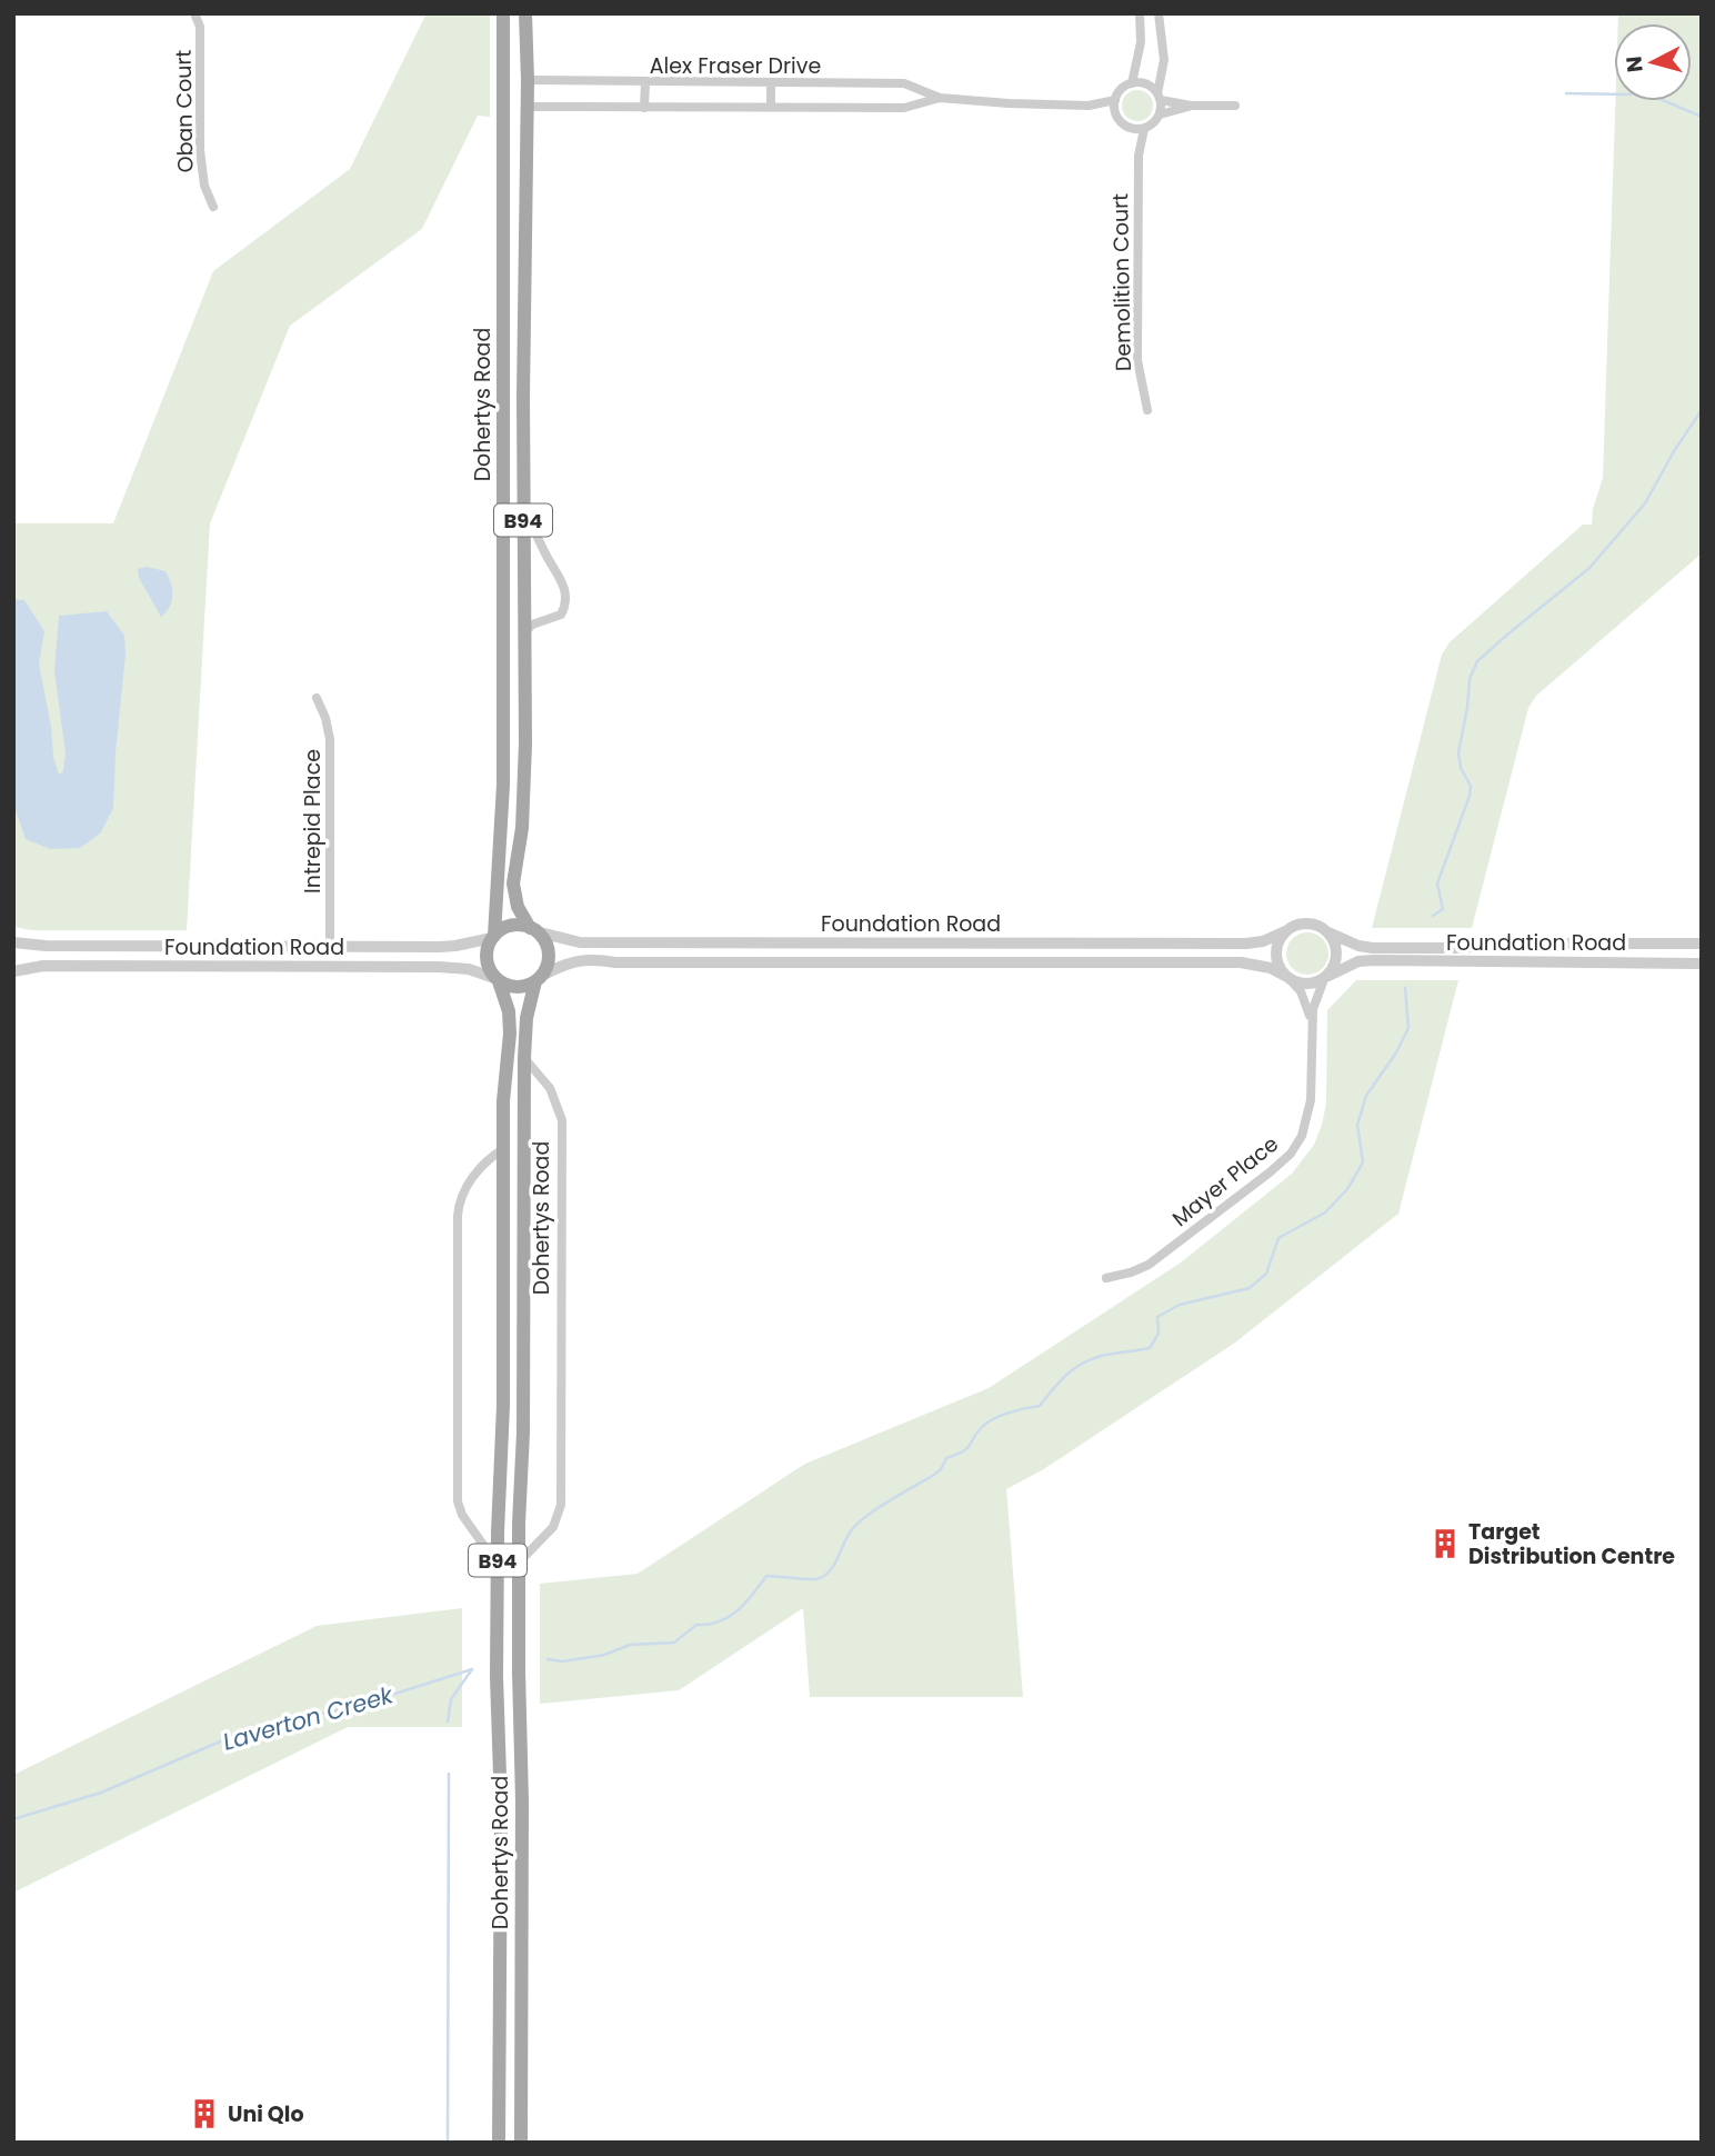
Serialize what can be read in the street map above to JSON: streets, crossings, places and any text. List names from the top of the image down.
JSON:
{
  "streets": {
    "main road": ["Dohertys Road", "B94"],
    "street": [
      "Alex Fraser Drive",
      "Oban Court",
      "Demolition Court",
      "Intrepid Place",
      "Foundation Road",
      "Mayer Place"
    ]
  },
  "crossings": [
    ["Alex Fraser Drive", "Demolition Court"],
    ["Alex Fraser Drive", "Dohertys Road"],
    ["Dohertys Road", "B94"],
    ["Dohertys Road", "Foundation Road"],
    ["B94", "Foundation Road"],
    ["Intrepid Place", "Foundation Road"],
    ["Foundation Road", "Mayer Place"]
  ],
  "water": ["Laverton Creek"],
  "places": {
    "building": ["Target Distribution Centre", "Uni Qlo"]
  },
  "north": "left"
}
